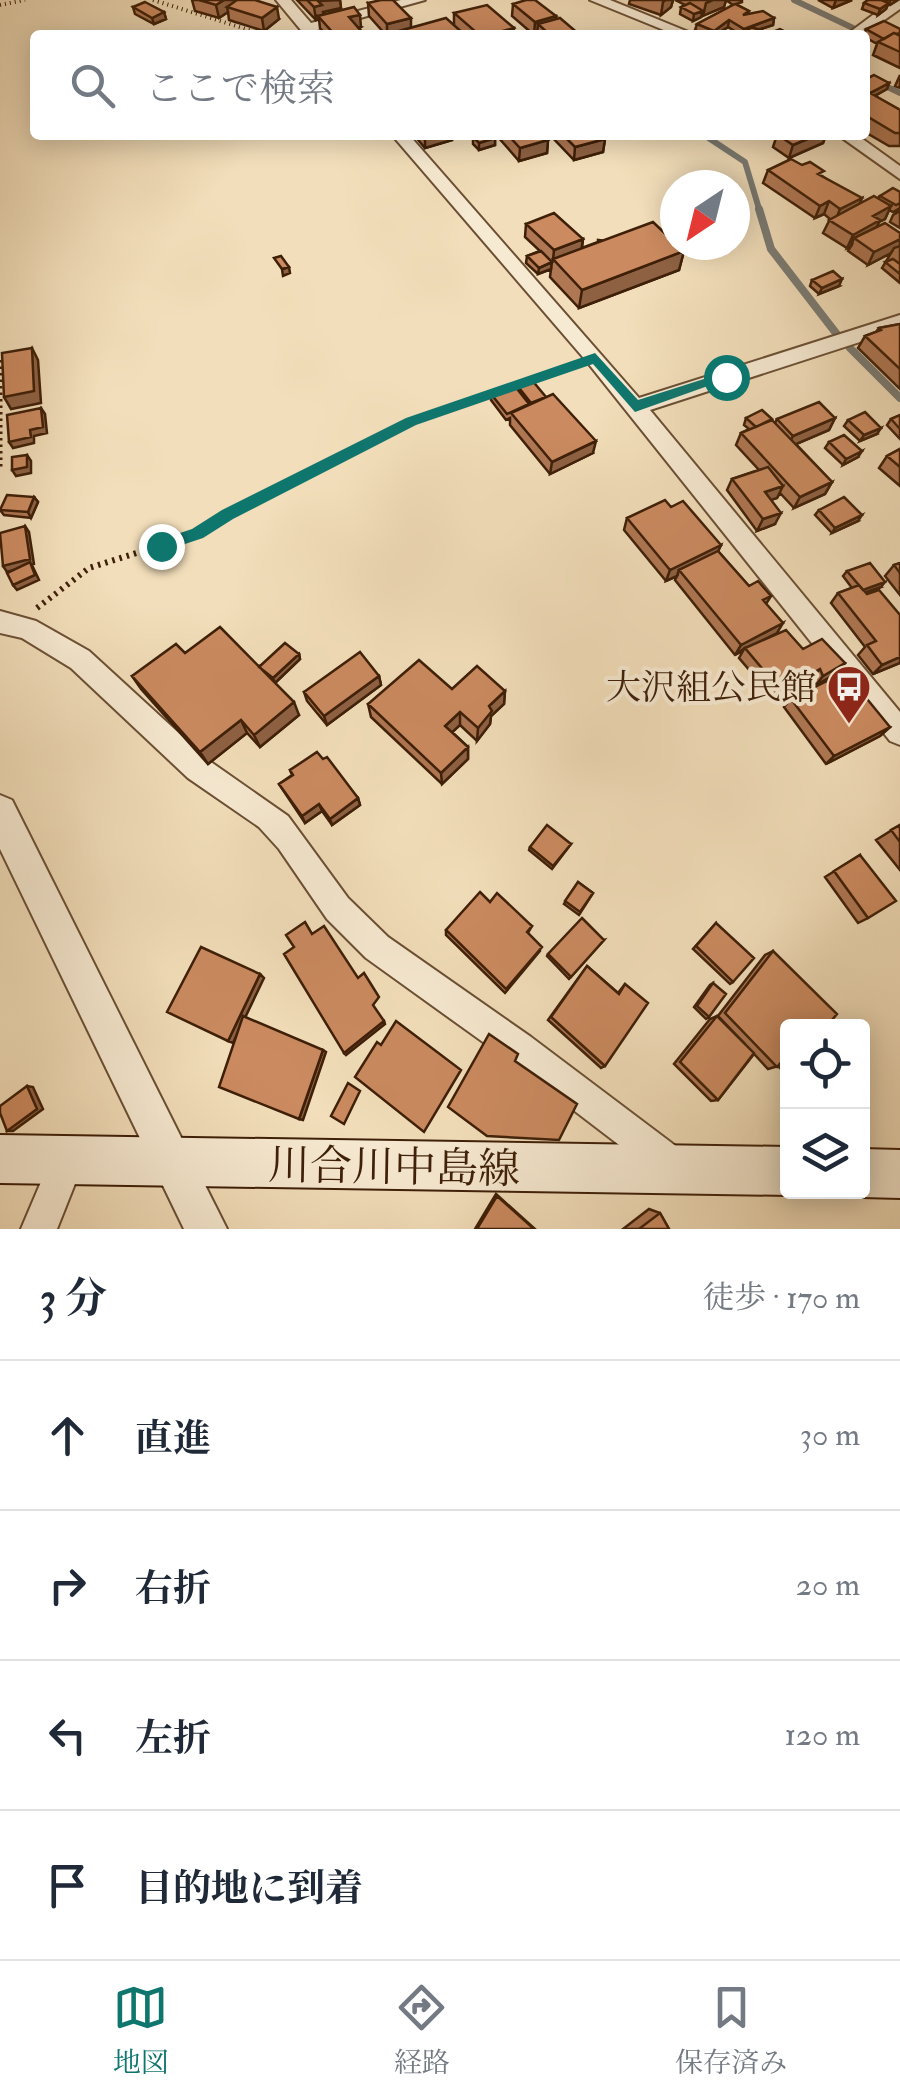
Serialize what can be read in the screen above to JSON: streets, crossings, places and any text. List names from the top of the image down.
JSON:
{
  "streets": {
    "main road": ["川合川中島線"]
  },
  "places": {
    "bus stop": ["大沢組公民館"]
  },
  "north": "bottom left",
  "page": {
    "search": "ここで検索",
    "heading": ["3 分", "徒歩 · 170 m"],
    "list": [
      ["直進", "30 m"],
      ["右折", "20 m"],
      ["左折", "120 m"],
      "目的地に到着"
    ],
    "nav": ["地図", "経路", "保存済み"]
  }
}
